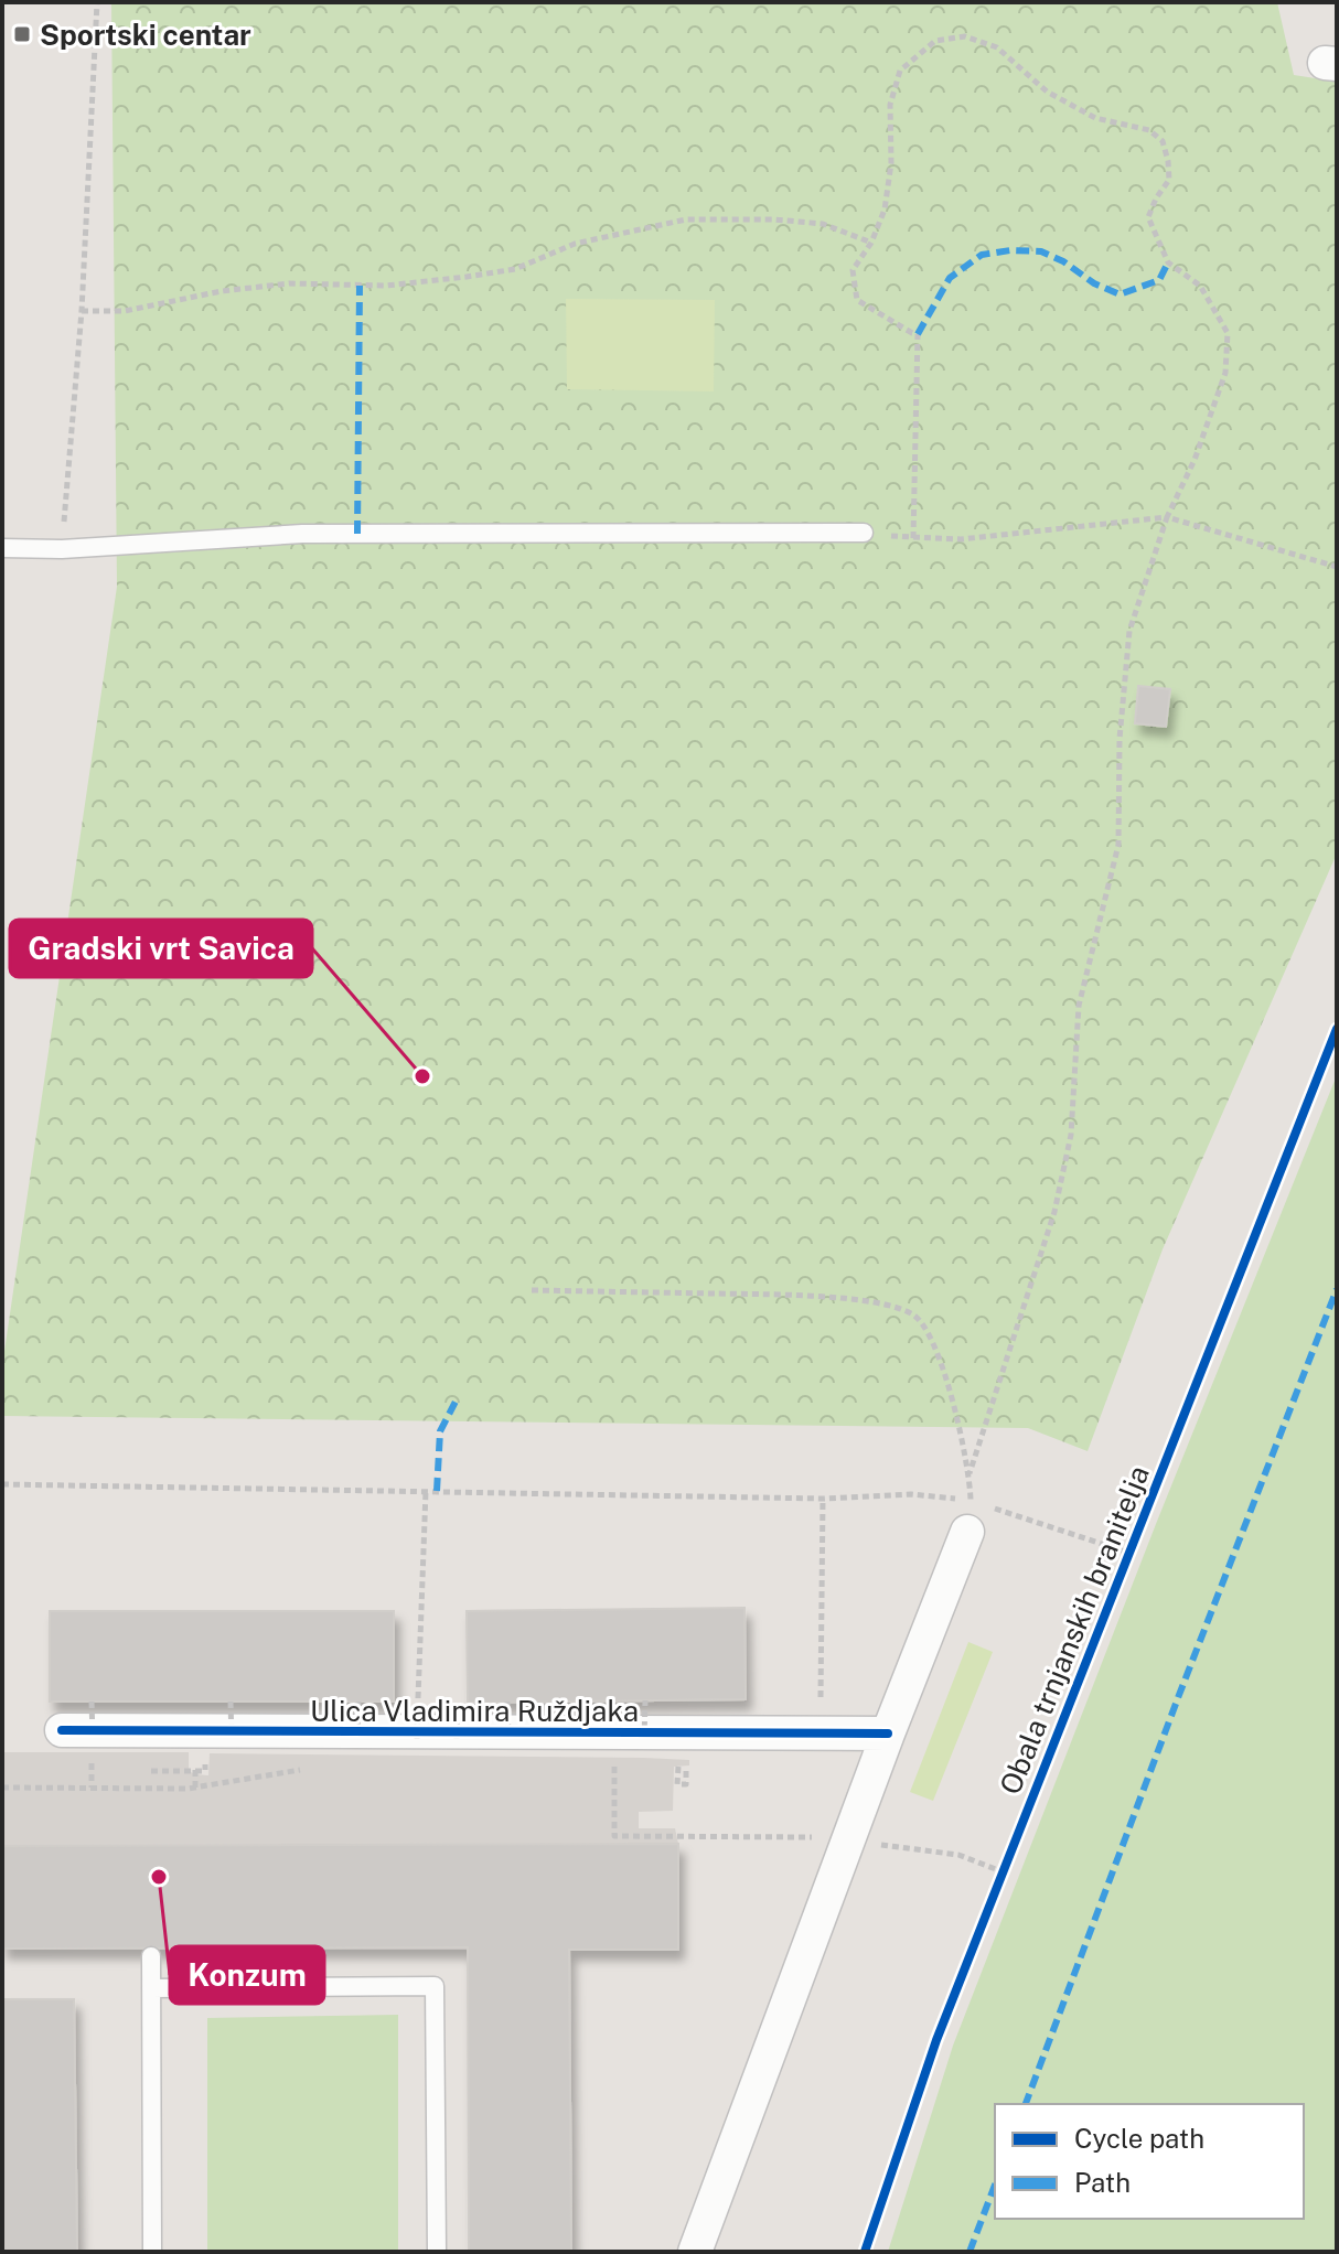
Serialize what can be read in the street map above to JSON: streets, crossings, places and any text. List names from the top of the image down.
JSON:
{
  "streets": {
    "street": ["Ulica Vladimira Ruždjaka"],
    "cycle path": ["Obala trnjanskih branitelja"]
  },
  "places": {
    "transit": ["Sportski centar"],
    "other": ["Gradski vrt Savica", "Konzum"]
  },
  "legend": ["Cycle path", "Path"]
}
